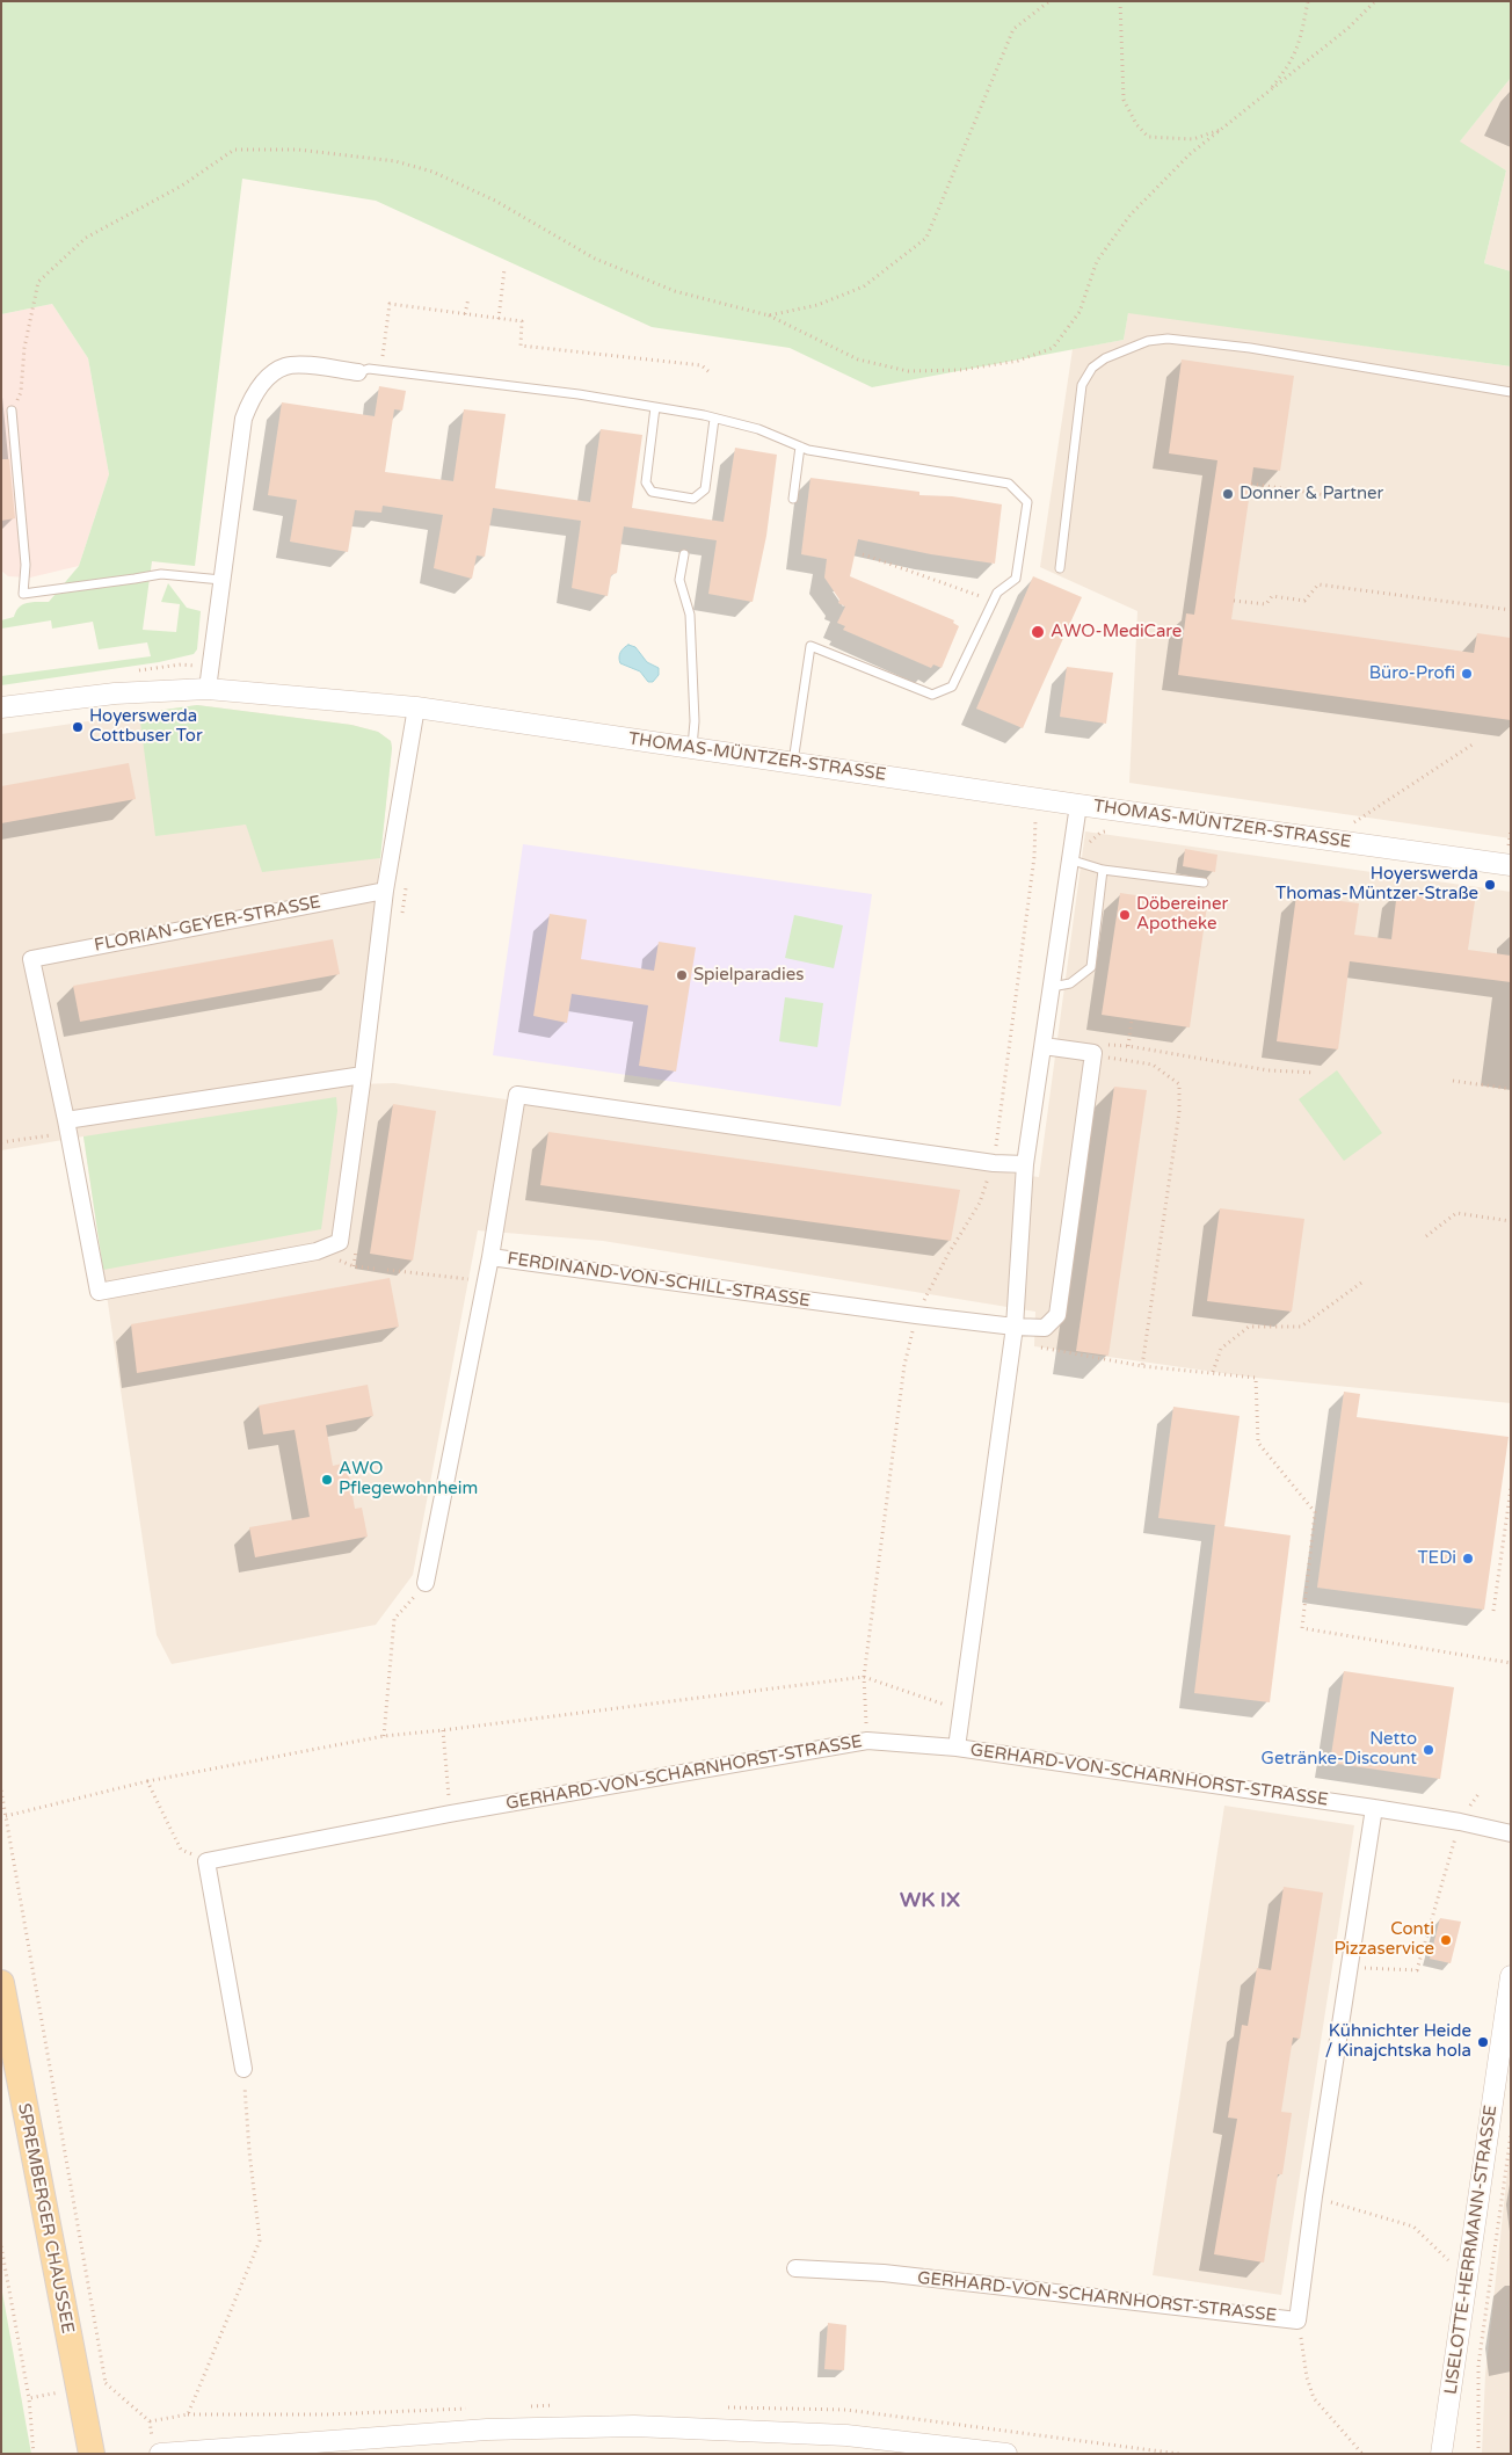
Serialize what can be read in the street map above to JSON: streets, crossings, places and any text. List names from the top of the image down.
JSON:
{
  "streets": {
    "main road": ["SPREMBERGER CHAUSSEE"],
    "street": [
      "THOMAS-MÜNTZER-STRASSE",
      "FLORIAN-GEYER-STRASSE",
      "FERDINAND-VON-SCHILL-STRASSE",
      "GERHARD-VON-SCHARNHORST-STRASSE",
      "LISELOTTE-HERRMANN-STRASSE"
    ]
  },
  "districts": ["WK IX"],
  "places": [
    "Donner & Partner",
    "AWO-MediCare",
    "Büro-Profi",
    "Hoyerswerda Cottbuser Tor",
    "Hoyerswerda Thomas-Müntzer-Straße",
    "Döbereiner Apotheke",
    "Spielparadies",
    "AWO Pflegewohnheim",
    "TEDi",
    "Netto Getränke-Discount",
    "Conti Pizzaservice",
    "Kühnichter Heide / Kinajchtska hola"
  ]
}
